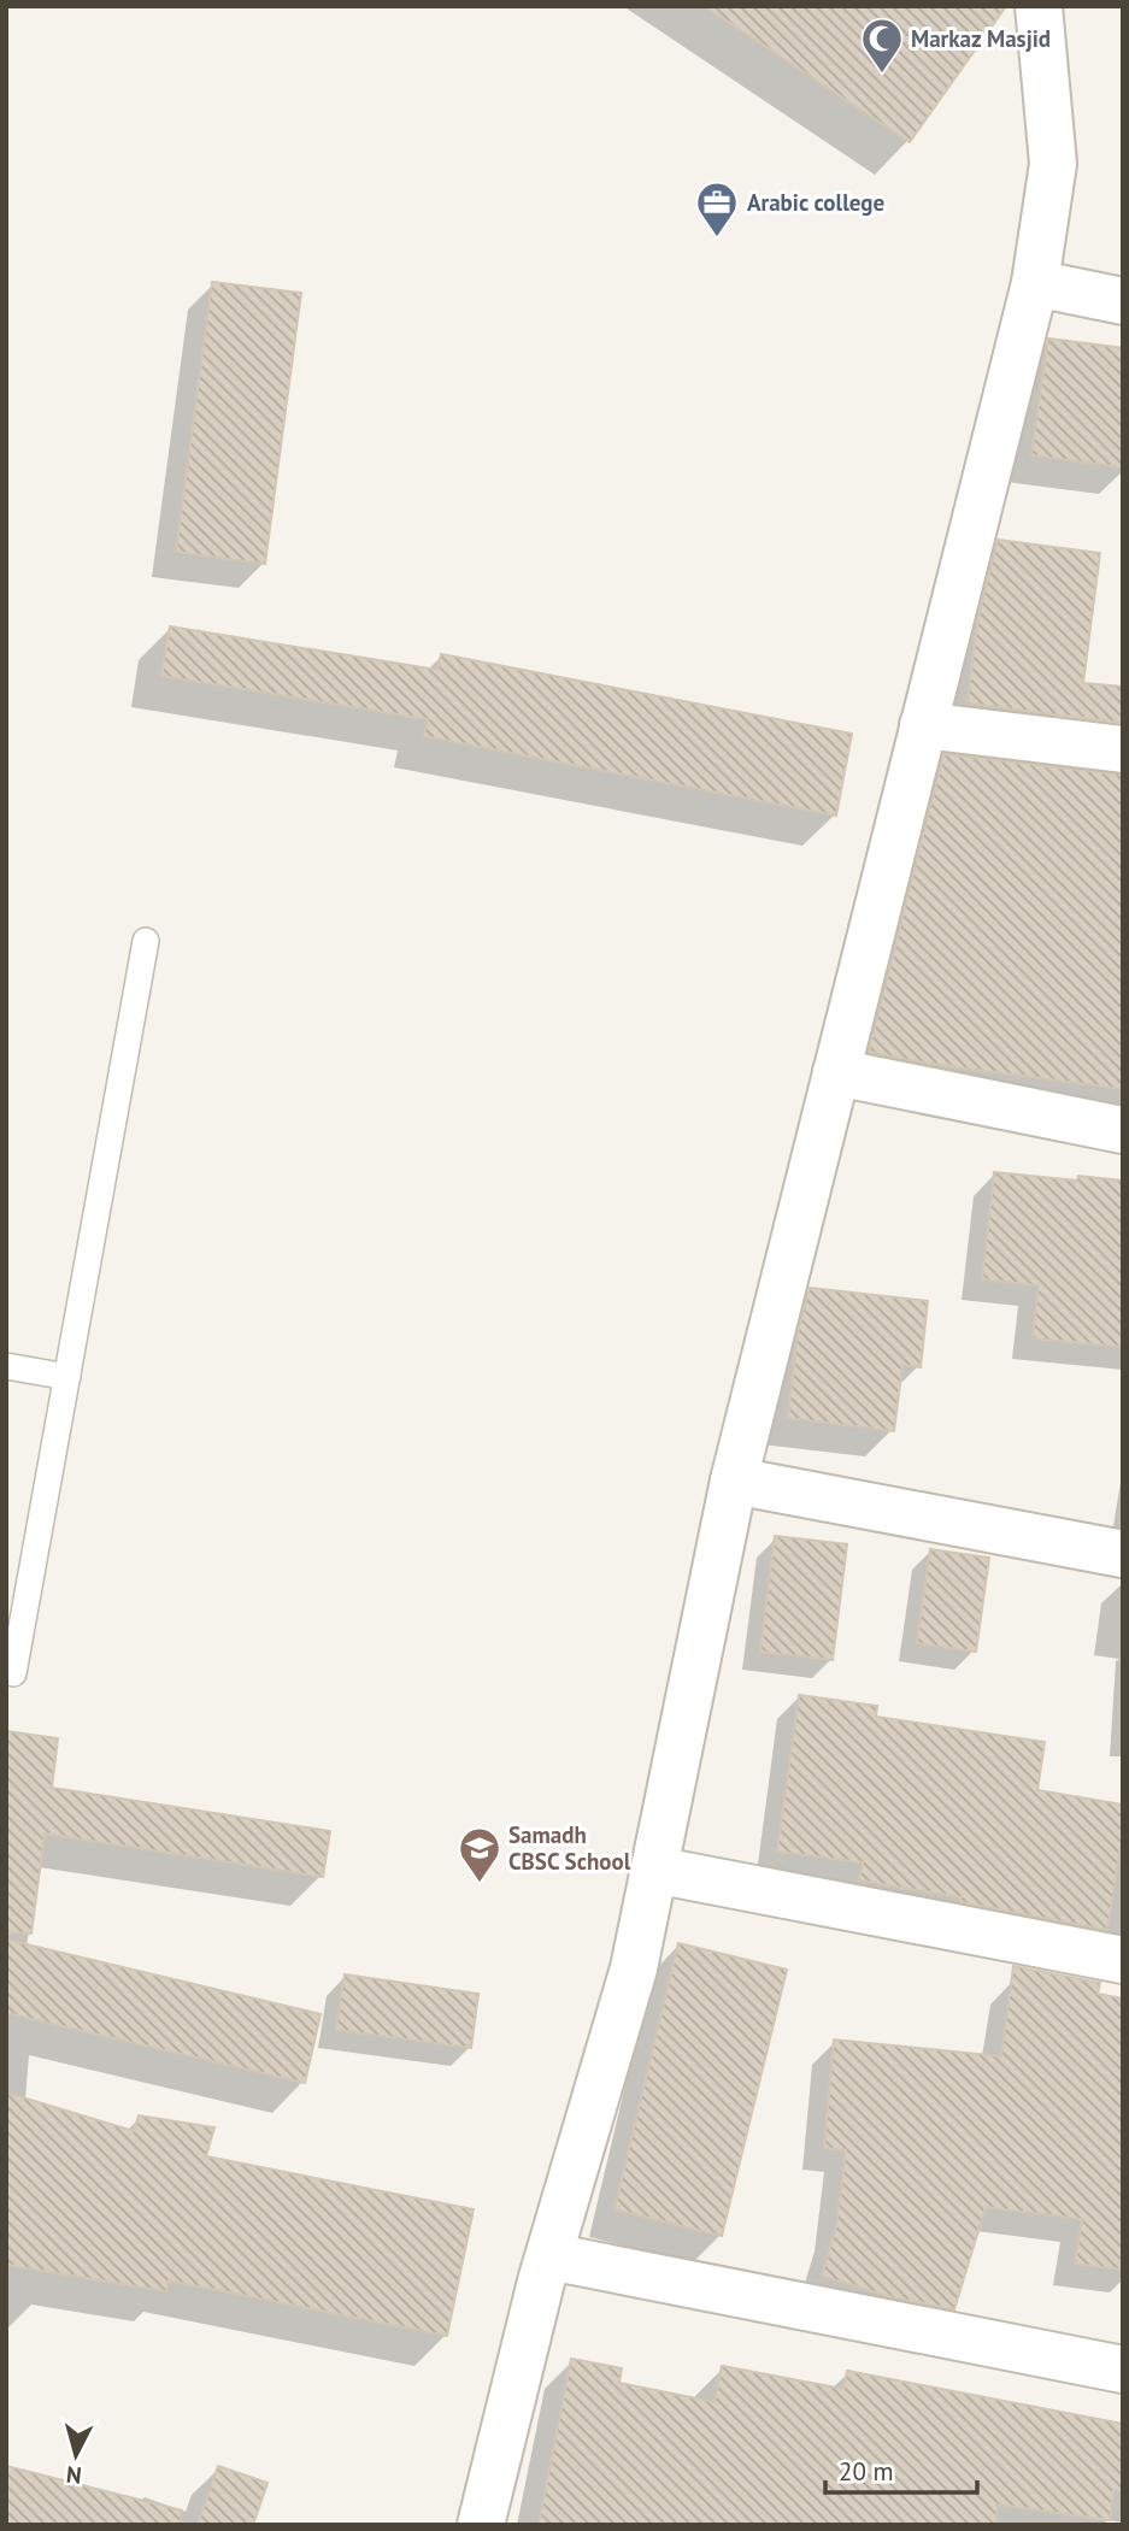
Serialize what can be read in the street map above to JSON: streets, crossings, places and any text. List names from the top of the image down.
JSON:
{
  "places": {
    "mosque": ["Markaz Masjid"],
    "office": ["Arabic college"],
    "school or university": ["Samadh CBSC School"]
  },
  "scale_bar": "20 m",
  "north": "bottom"
}
